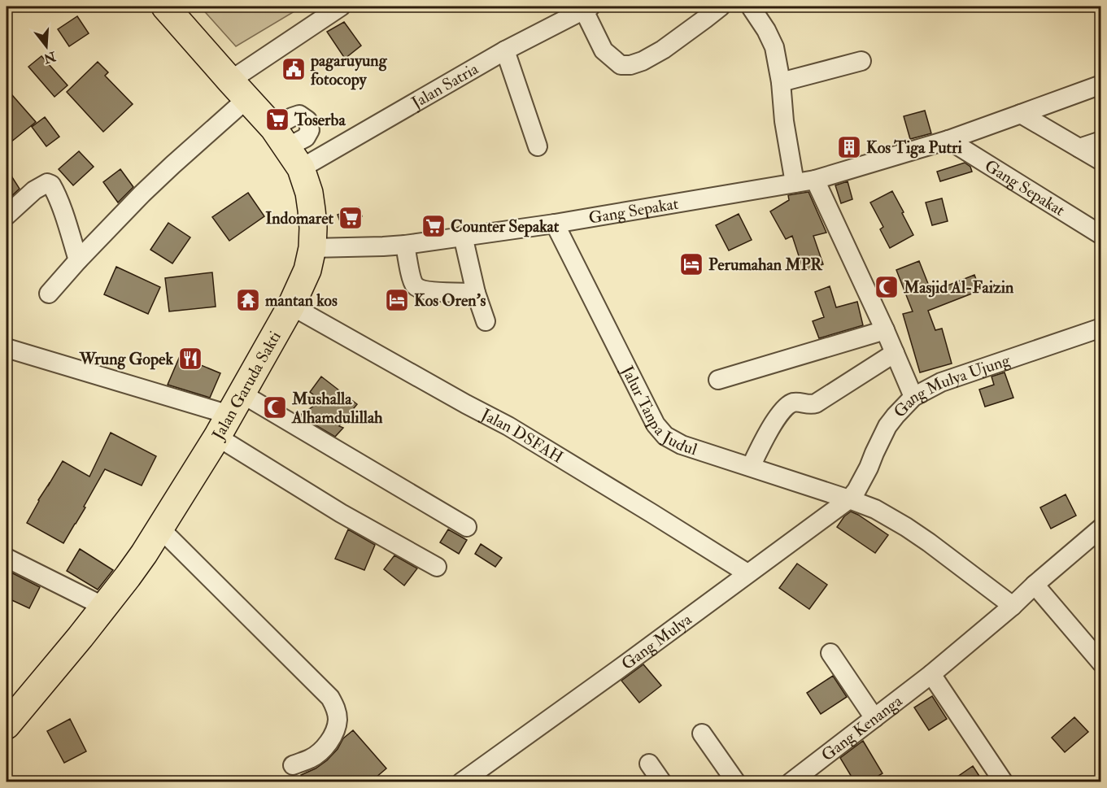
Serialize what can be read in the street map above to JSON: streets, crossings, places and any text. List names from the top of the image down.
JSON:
{
  "streets": {
    "highway": ["Jalan Garuda Sakti"],
    "street": [
      "Jalan Satria",
      "Gang Sepakat",
      "Gang Mulya Ujung",
      "Jalur Tanpa Judul",
      "Jalan DSFAH",
      "Gang Mulya",
      "Gang Kenanga"
    ]
  },
  "crossings": [
    ["Jalan Satria", "Jalan Garuda Sakti"],
    ["Gang Sepakat", "Jalan Garuda Sakti"],
    ["Gang Sepakat", "Jalur Tanpa Judul"],
    ["Jalan Garuda Sakti", "Jalan DSFAH"],
    ["Gang Mulya Ujung", "Jalur Tanpa Judul"],
    ["Gang Mulya Ujung", "Gang Mulya"],
    ["Jalur Tanpa Judul", "Gang Mulya"],
    ["Jalur Tanpa Judul", "Gang Kenanga"],
    ["Jalan DSFAH", "Gang Mulya"]
  ],
  "places": {
    "public building": ["pagaruyung fotocopy"],
    "supermarket": ["Toserba", "Indomaret", "Counter Sepakat"],
    "building": ["Kos Tiga Putri"],
    "hotel": ["Perumahan MPR", "Kos Oren's"],
    "mosque": ["Masjid Al-Faizin", "Mushalla Alhamdulillah"],
    "temple": ["mantan kos"],
    "restaurant": ["Wrung Gopek"]
  },
  "north": "bottom"
}
